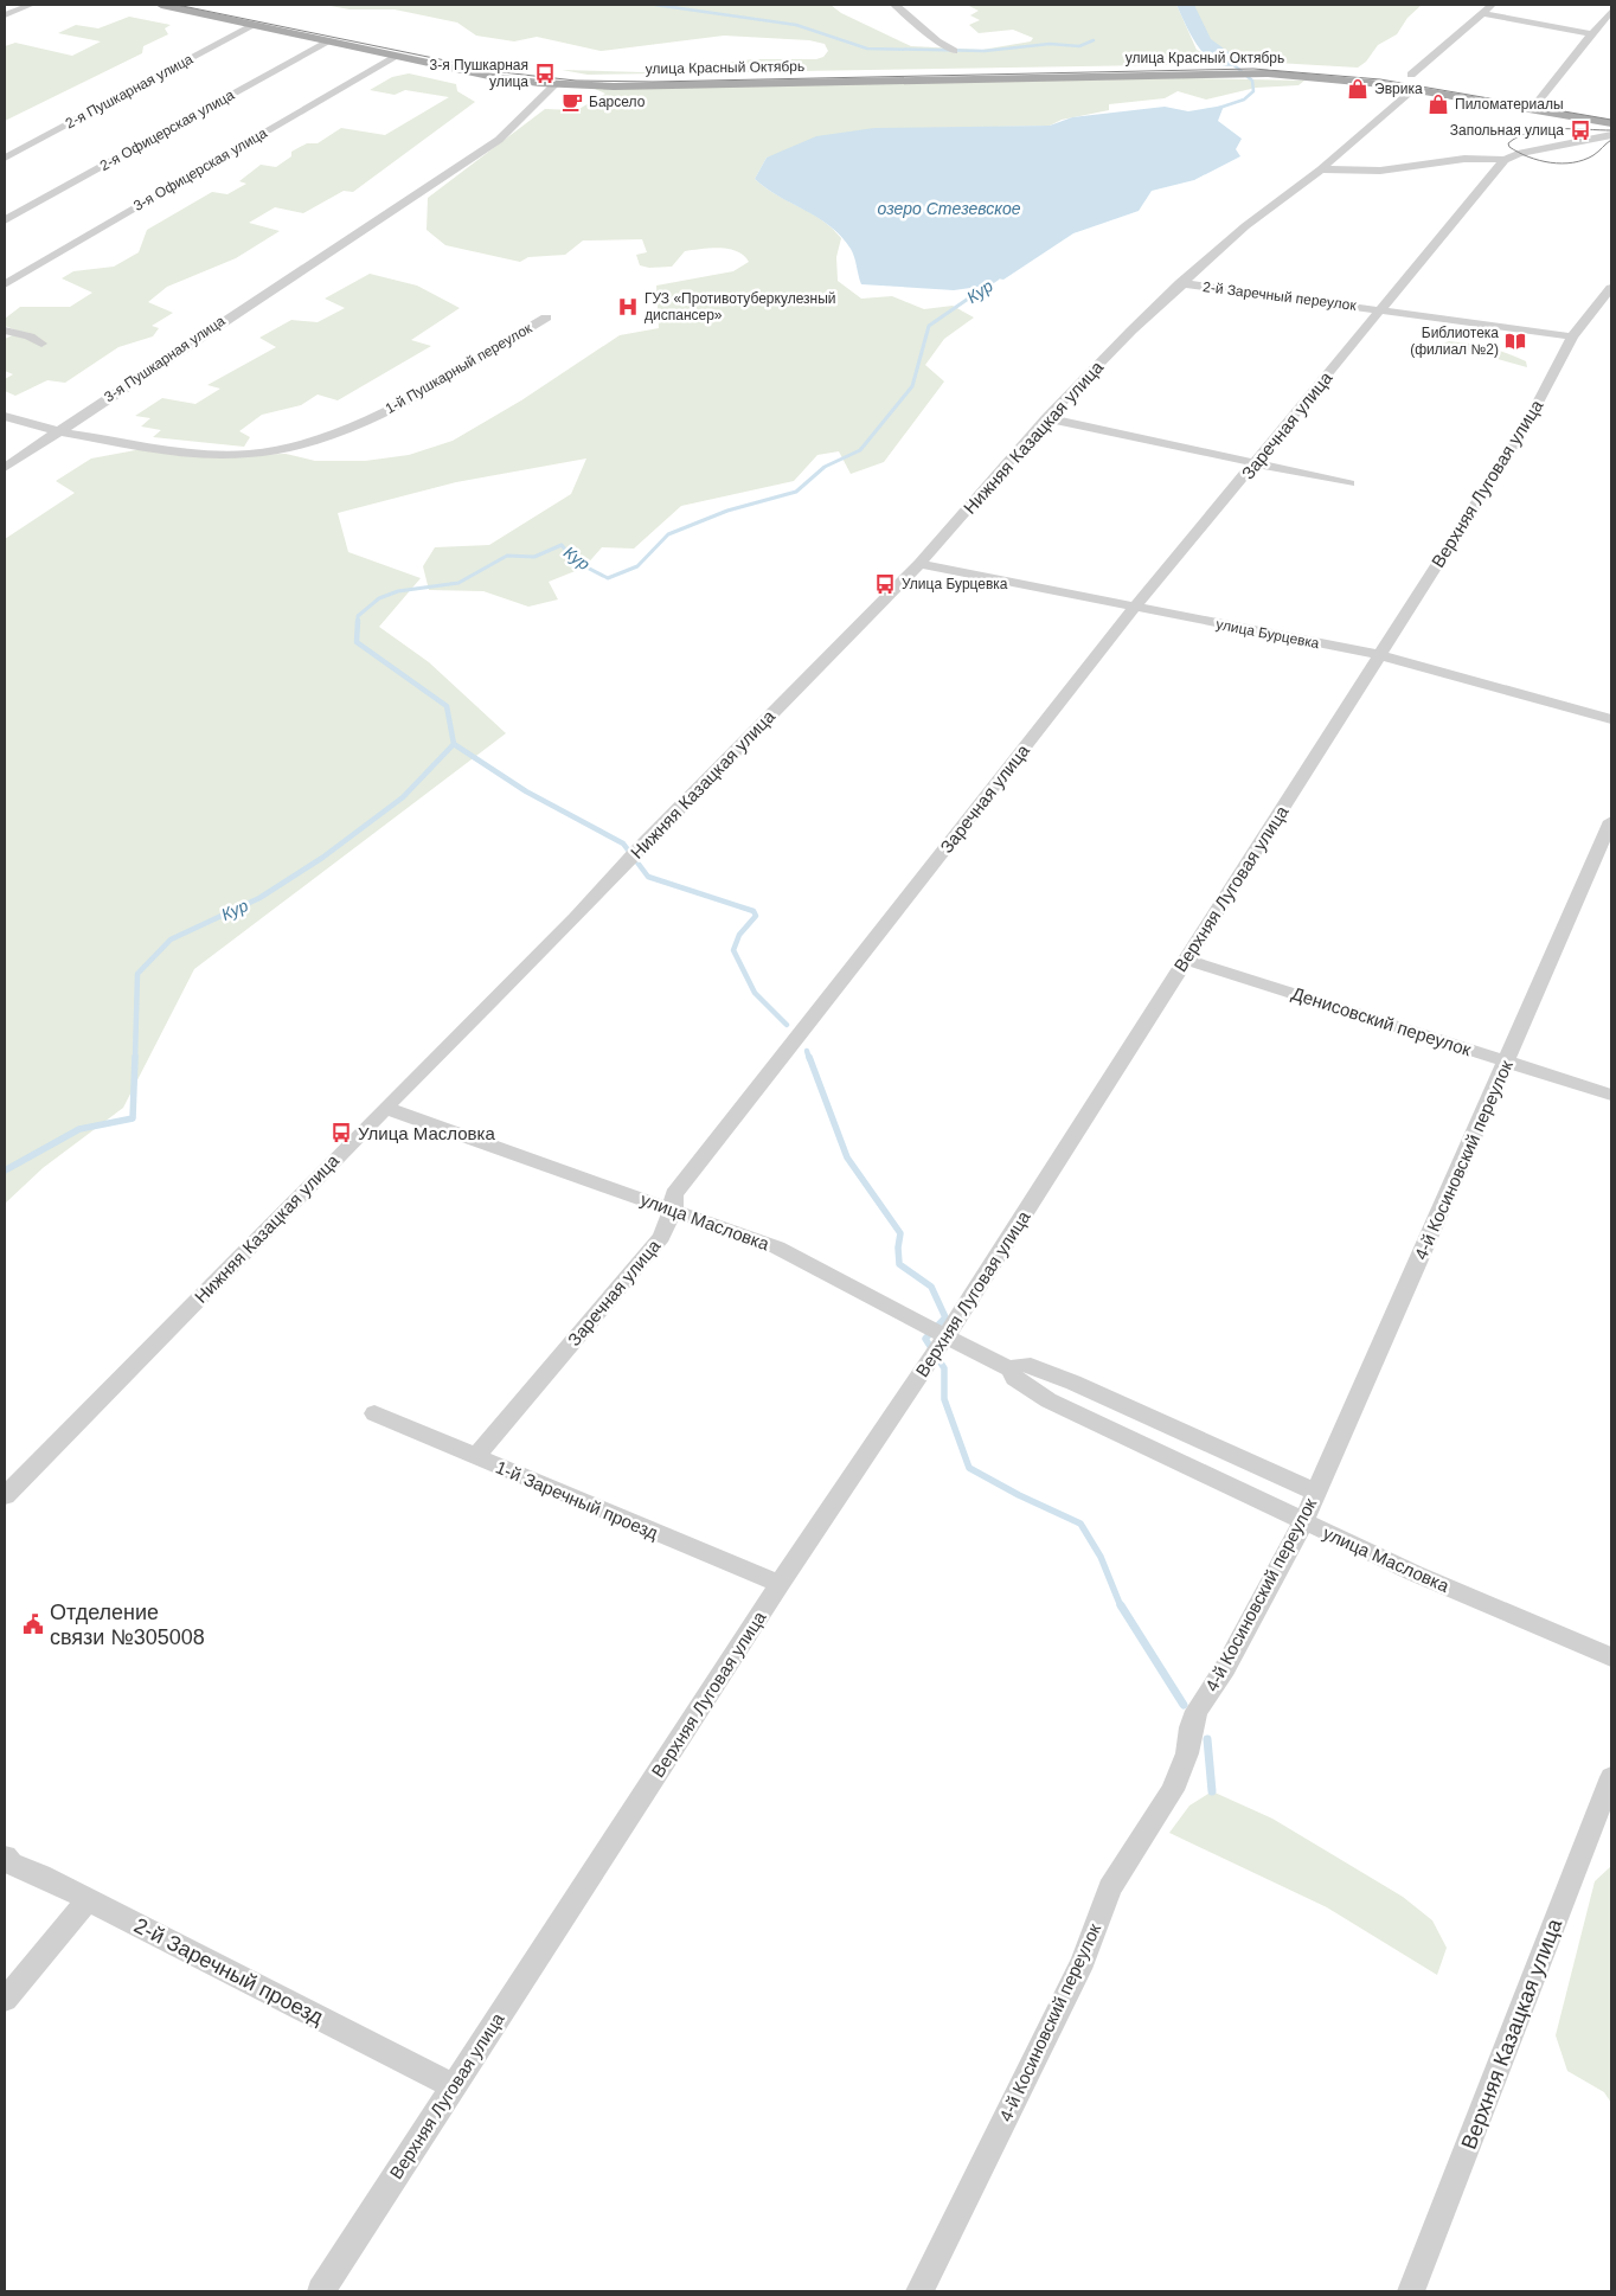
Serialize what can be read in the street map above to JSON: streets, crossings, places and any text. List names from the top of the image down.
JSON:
{
  "streets": {
    "main road": ["улица Красный Октябрь"],
    "street": [
      "2-я Пушкарная улица",
      "2-я Офицерская улица",
      "3-я Офицерская улица",
      "2-й Заречный переулок",
      "3-я Пушкарная улица",
      "1-й Пушкарный переулок",
      "Заречная улица",
      "Нижняя Казацкая улица",
      "Верхняя Луговая улица",
      "улица Бурцевка",
      "Денисовский переулок",
      "4-й Косиновский переулок",
      "улица Масловка",
      "1-й Заречный проезд",
      "2-й Заречный проезд",
      "Верхняя Казацкая улица"
    ]
  },
  "crossings": [
    ["улица Красный Октябрь", "2-я Пушкарная улица"],
    ["улица Красный Октябрь", "2-я Офицерская улица"],
    ["улица Красный Октябрь", "3-я Офицерская улица"],
    ["улица Красный Октябрь", "3-я Пушкарная улица"],
    ["улица Красный Октябрь", "Нижняя Казацкая улица"],
    ["2-й Заречный переулок", "Заречная улица"],
    ["2-й Заречный переулок", "Нижняя Казацкая улица"],
    ["2-й Заречный переулок", "Верхняя Луговая улица"],
    ["3-я Пушкарная улица", "1-й Пушкарный переулок"],
    ["Заречная улица", "улица Бурцевка"],
    ["Заречная улица", "улица Масловка"],
    ["Заречная улица", "1-й Заречный проезд"],
    ["Нижняя Казацкая улица", "улица Бурцевка"],
    ["Нижняя Казацкая улица", "улица Масловка"],
    ["Верхняя Луговая улица", "улица Бурцевка"],
    ["Верхняя Луговая улица", "Денисовский переулок"],
    ["Верхняя Луговая улица", "улица Масловка"],
    ["Верхняя Луговая улица", "1-й Заречный проезд"],
    ["Верхняя Луговая улица", "2-й Заречный проезд"],
    ["Денисовский переулок", "4-й Косиновский переулок"],
    ["4-й Косиновский переулок", "улица Масловка"]
  ],
  "water": ["озеро Стезевское", "Кур"],
  "places": {
    "bus stop": [
      "3-я Пушкарная улица",
      "Запольная улица",
      "Улица Бурцевка",
      "Улица Масловка"
    ],
    "shop": ["Эврика", "Пиломатериалы"],
    "cafe": ["Барсело"],
    "hospital": ["ГУЗ «Противотуберкулезный диспансер»"],
    "library": ["Библиотека (филиал №2)"],
    "public building": ["Отделение связи №305008"]
  }
}
